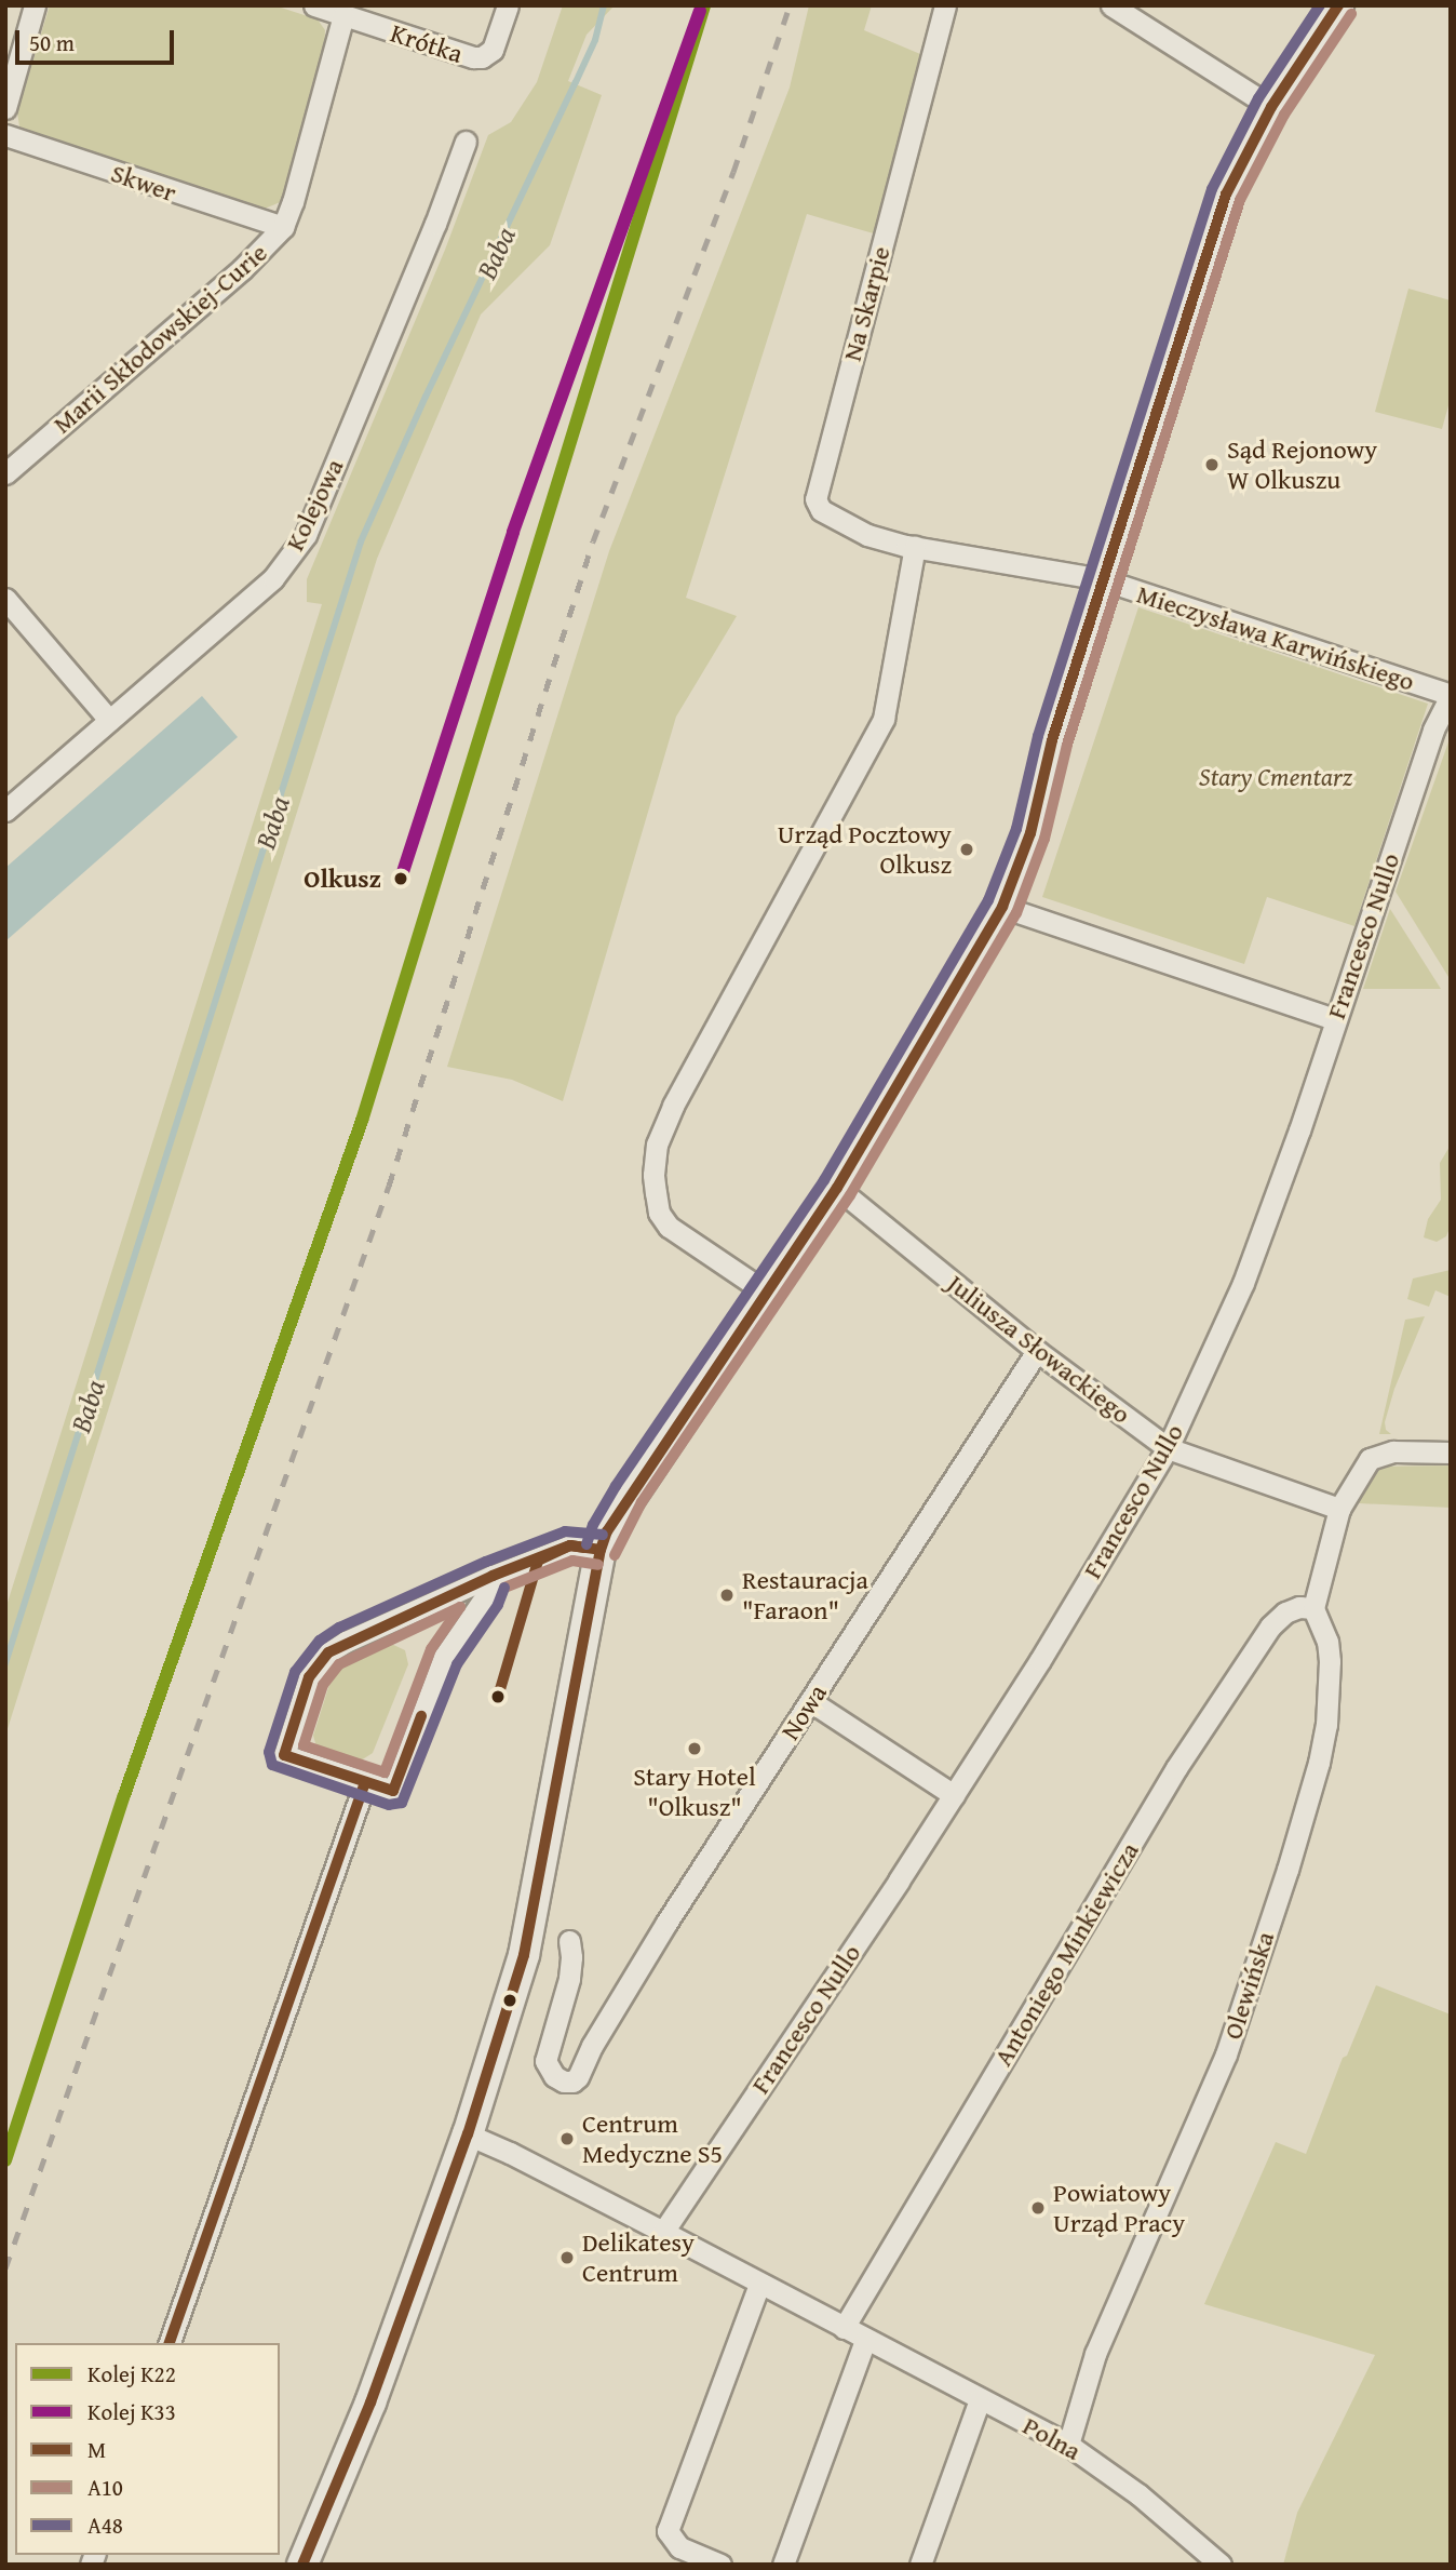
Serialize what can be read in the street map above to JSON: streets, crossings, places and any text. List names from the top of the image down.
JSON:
{
  "streets": {
    "street": [
      "Krótka",
      "Skwer",
      "Na Skarpie",
      "Marii Skłodowskiej-Curie",
      "Kolejowa",
      "Mieczysława Karwińskiego",
      "Francesco Nullo",
      "Juliusza Słowackiego",
      "Nowa",
      "Antoniego Minkiewicza",
      "Olewińska",
      "Polna"
    ]
  },
  "crossings": [
    ["Krótka", "Marii Skłodowskiej-Curie"],
    ["Skwer", "Marii Skłodowskiej-Curie"],
    ["Na Skarpie", "Mieczysława Karwińskiego"],
    ["Mieczysława Karwińskiego", "Francesco Nullo"],
    ["Francesco Nullo", "Juliusza Słowackiego"],
    ["Francesco Nullo", "Polna"],
    ["Juliusza Słowackiego", "Nowa"],
    ["Antoniego Minkiewicza", "Olewińska"],
    ["Antoniego Minkiewicza", "Polna"],
    ["Olewińska", "Polna"]
  ],
  "water": ["Baba"],
  "parks": ["Stary Cmentarz"],
  "places": [
    "Sąd Rejonowy W Olkuszu",
    "Urząd Pocztowy Olkusz",
    "Olkusz",
    "Restauracja \"Faraon\"",
    "Stary Hotel \"Olkusz\"",
    "Centrum Medyczne S5",
    "Powiatowy Urząd Pracy",
    "Delikatesy Centrum"
  ],
  "lines": [
    "rail line K22",
    "transit line M",
    "transit line A48",
    "rail line K33",
    "transit line A10"
  ],
  "legend": [
    "Kolej K22",
    "Kolej K33",
    "M",
    "A10",
    "A48"
  ],
  "scale_bar": "50 m"
}
